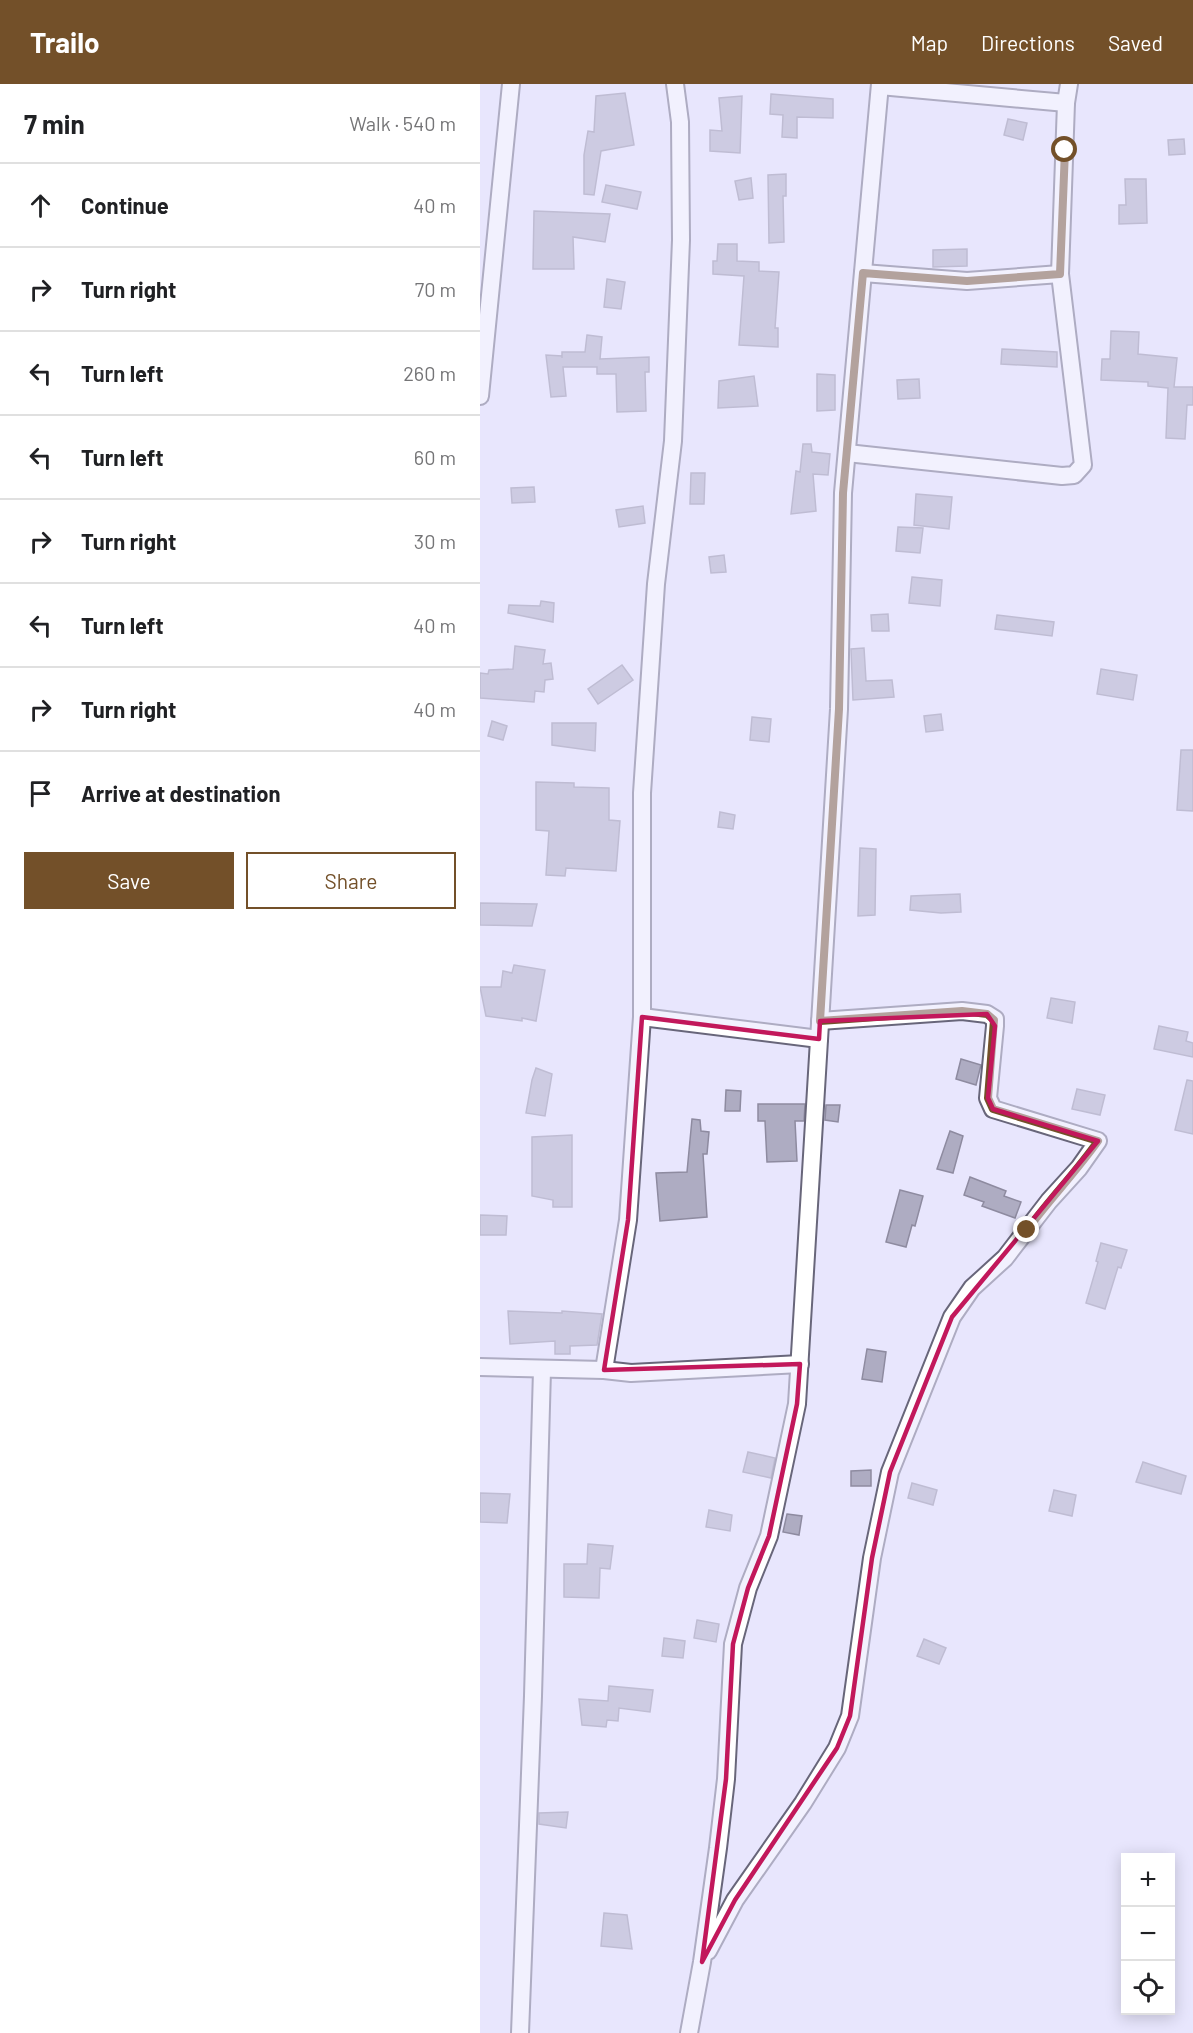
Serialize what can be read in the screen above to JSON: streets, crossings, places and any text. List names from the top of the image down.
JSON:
{
  "page": {
    "header": "Trailo",
    "nav": ["Map", "Directions", "Saved"],
    "heading": ["7 min", "Walk · 540 m"],
    "list": [
      ["Continue", "40 m"],
      ["Turn right", "70 m"],
      ["Turn left", "260 m"],
      ["Turn left", "60 m"],
      ["Turn right", "30 m"],
      ["Turn left", "40 m"],
      ["Turn right", "40 m"],
      "Arrive at destination"
    ],
    "buttons": ["Save", "Share"],
    "map_buttons": ["+", "−"]
  }
}
